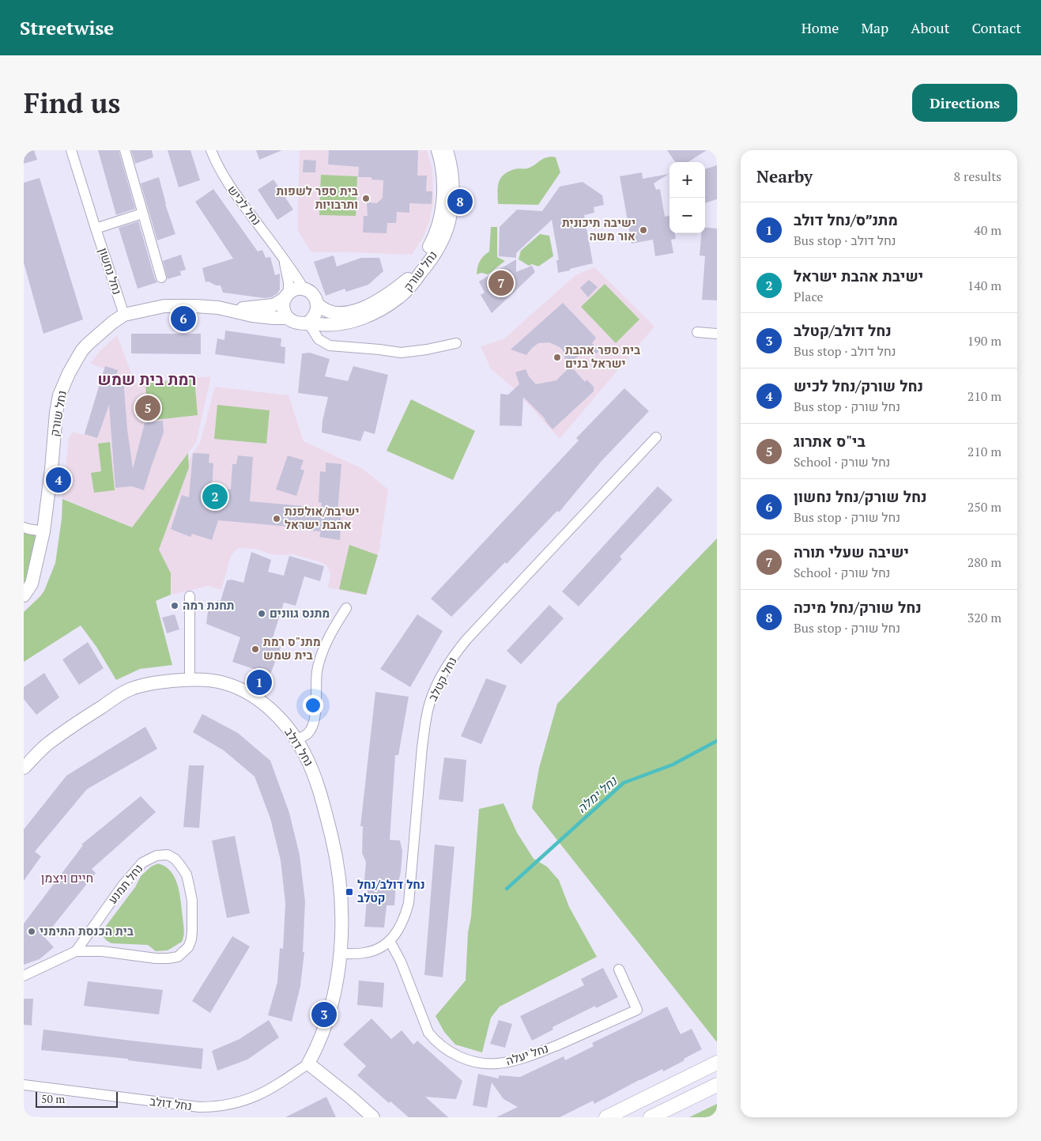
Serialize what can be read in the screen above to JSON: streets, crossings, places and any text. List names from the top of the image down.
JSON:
{
  "streets": {
    "street": [
      "נחל לכיש",
      "נחל נחשון",
      "נחל שורק",
      "נחל קטלב",
      "נחל דולב",
      "נחל תמנע",
      "נחל יעלה"
    ]
  },
  "crossings": [
    ["נחל לכיש", "נחל שורק"],
    ["נחל נחשון", "נחל שורק"],
    ["נחל קטלב", "נחל דולב"],
    ["נחל קטלב", "נחל יעלה"]
  ],
  "districts": ["רמת בית שמש", "חיים ויצמן"],
  "water": ["נחל ימלה"],
  "places": {
    "other": [
      "בית ספר לשפות ותרבויות",
      "ישיבה תיכונית אור משה",
      "בית ספר אהבת ישראל בנים",
      "ישיבת/אולפנת אהבת ישראל",
      "תחנת רמה",
      "מתנס גוונים",
      "מתנ\"ס רמת בית שמש",
      "בית הכנסת התימני"
    ],
    "transit": ["נחל דולב/נחל קטלב"]
  },
  "scale_bar": "50 m",
  "page": {
    "header": "Streetwise",
    "nav": [
      "Home",
      "Map",
      "About",
      "Contact"
    ],
    "buttons": "Directions",
    "title": "Find us",
    "heading": ["Nearby", "8 results"],
    "map_buttons": ["+", "−"],
    "pins": [
      "8",
      "7",
      "6",
      "5",
      "4",
      "2",
      "1",
      "3"
    ],
    "list": [
      {
        "mark": "1",
        "name": "מתנ״ס/נחל דולב",
        "note": "Bus stop · נחל דולב",
        "value": "40 m"
      },
      {
        "mark": "2",
        "name": "ישיבת אהבת ישראל",
        "note": "Place",
        "value": "140 m"
      },
      {
        "mark": "3",
        "name": "נחל דולב/קטלב",
        "note": "Bus stop · נחל דולב",
        "value": "190 m"
      },
      {
        "mark": "4",
        "name": "נחל שורק/נחל לכיש",
        "note": "Bus stop · נחל שורק",
        "value": "210 m"
      },
      {
        "mark": "5",
        "name": "בי\"ס אתרוג",
        "note": "School · נחל שורק",
        "value": "210 m"
      },
      {
        "mark": "6",
        "name": "נחל שורק/נחל נחשון",
        "note": "Bus stop · נחל שורק",
        "value": "250 m"
      },
      {
        "mark": "7",
        "name": "ישיבה שעלי תורה",
        "note": "School · נחל שורק",
        "value": "280 m"
      },
      {
        "mark": "8",
        "name": "נחל שורק/נחל מיכה",
        "note": "Bus stop · נחל שורק",
        "value": "320 m"
      }
    ],
    "scale": "50 m"
  }
}
